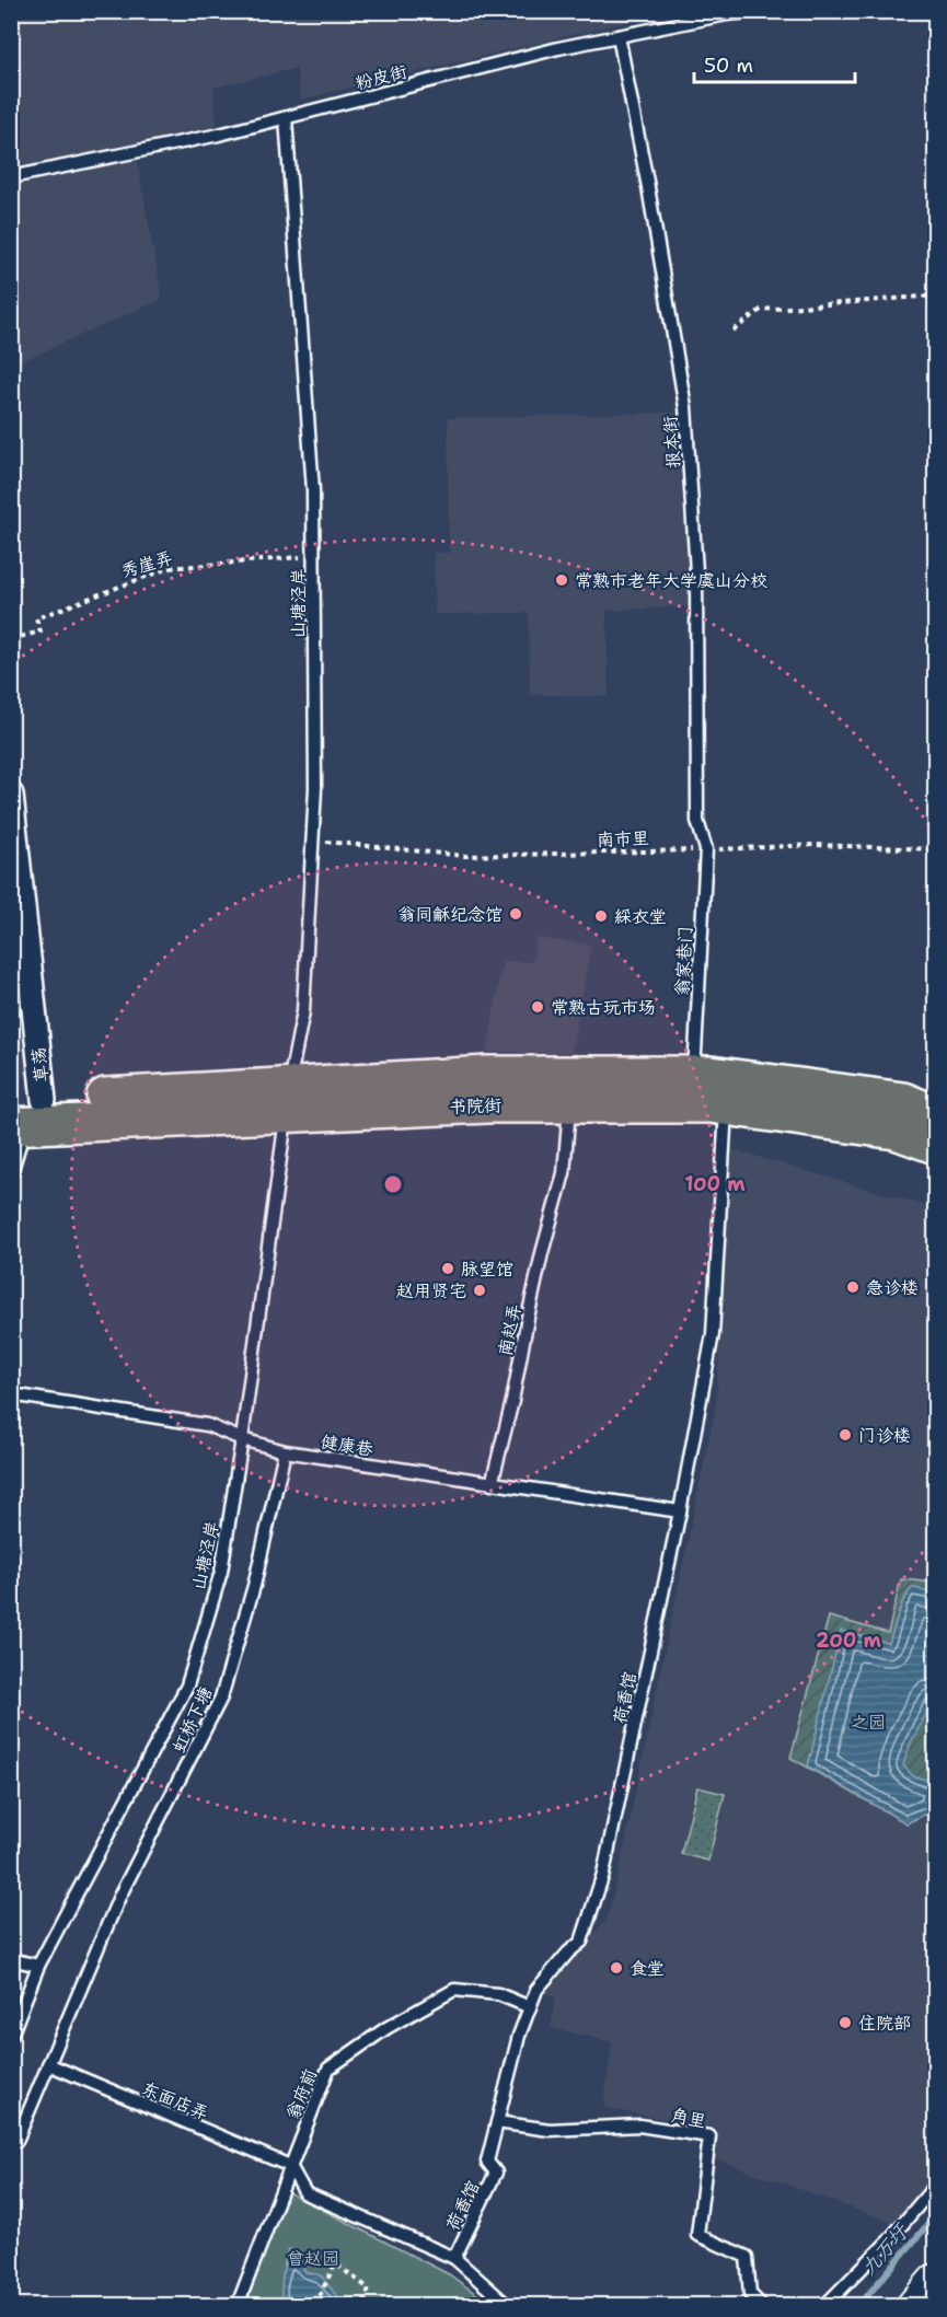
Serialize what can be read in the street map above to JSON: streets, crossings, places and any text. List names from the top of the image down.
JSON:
{
  "streets": {
    "main road": ["书院街"],
    "street": ["草荡"],
    "lane": [
      "粉皮街",
      "报本街",
      "山塘泾岸",
      "翁家巷门",
      "南赵弄",
      "健康巷",
      "荷香馆",
      "虹桥下塘",
      "翁府前",
      "东面店弄",
      "角里"
    ],
    "path": ["秀崖弄", "南市里"]
  },
  "crossings": [
    ["粉皮街", "报本街"],
    ["粉皮街", "山塘泾岸"],
    ["报本街", "南市里"],
    ["报本街", "翁家巷门"],
    ["秀崖弄", "山塘泾岸"],
    ["山塘泾岸", "南市里"],
    ["山塘泾岸", "书院街"],
    ["山塘泾岸", "健康巷"],
    ["南市里", "翁家巷门"],
    ["翁家巷门", "书院街"],
    ["草荡", "书院街"],
    ["书院街", "南赵弄"],
    ["书院街", "荷香馆"],
    ["南赵弄", "健康巷"],
    ["健康巷", "荷香馆"],
    ["健康巷", "虹桥下塘"],
    ["荷香馆", "翁府前"],
    ["荷香馆", "角里"],
    ["虹桥下塘", "东面店弄"],
    ["翁府前", "东面店弄"]
  ],
  "water": ["九万圩"],
  "parks": ["之园", "曾赵园"],
  "places": [
    "常熟市老年大学虞山分校",
    "翁同龢纪念馆",
    "綵衣堂",
    "常熟古玩市场",
    "脉望馆",
    "急诊楼",
    "赵用贤宅",
    "门诊楼",
    "食堂",
    "住院部"
  ],
  "scale_bar": "50 m",
  "rings": ["100 m", "200 m"]
}
